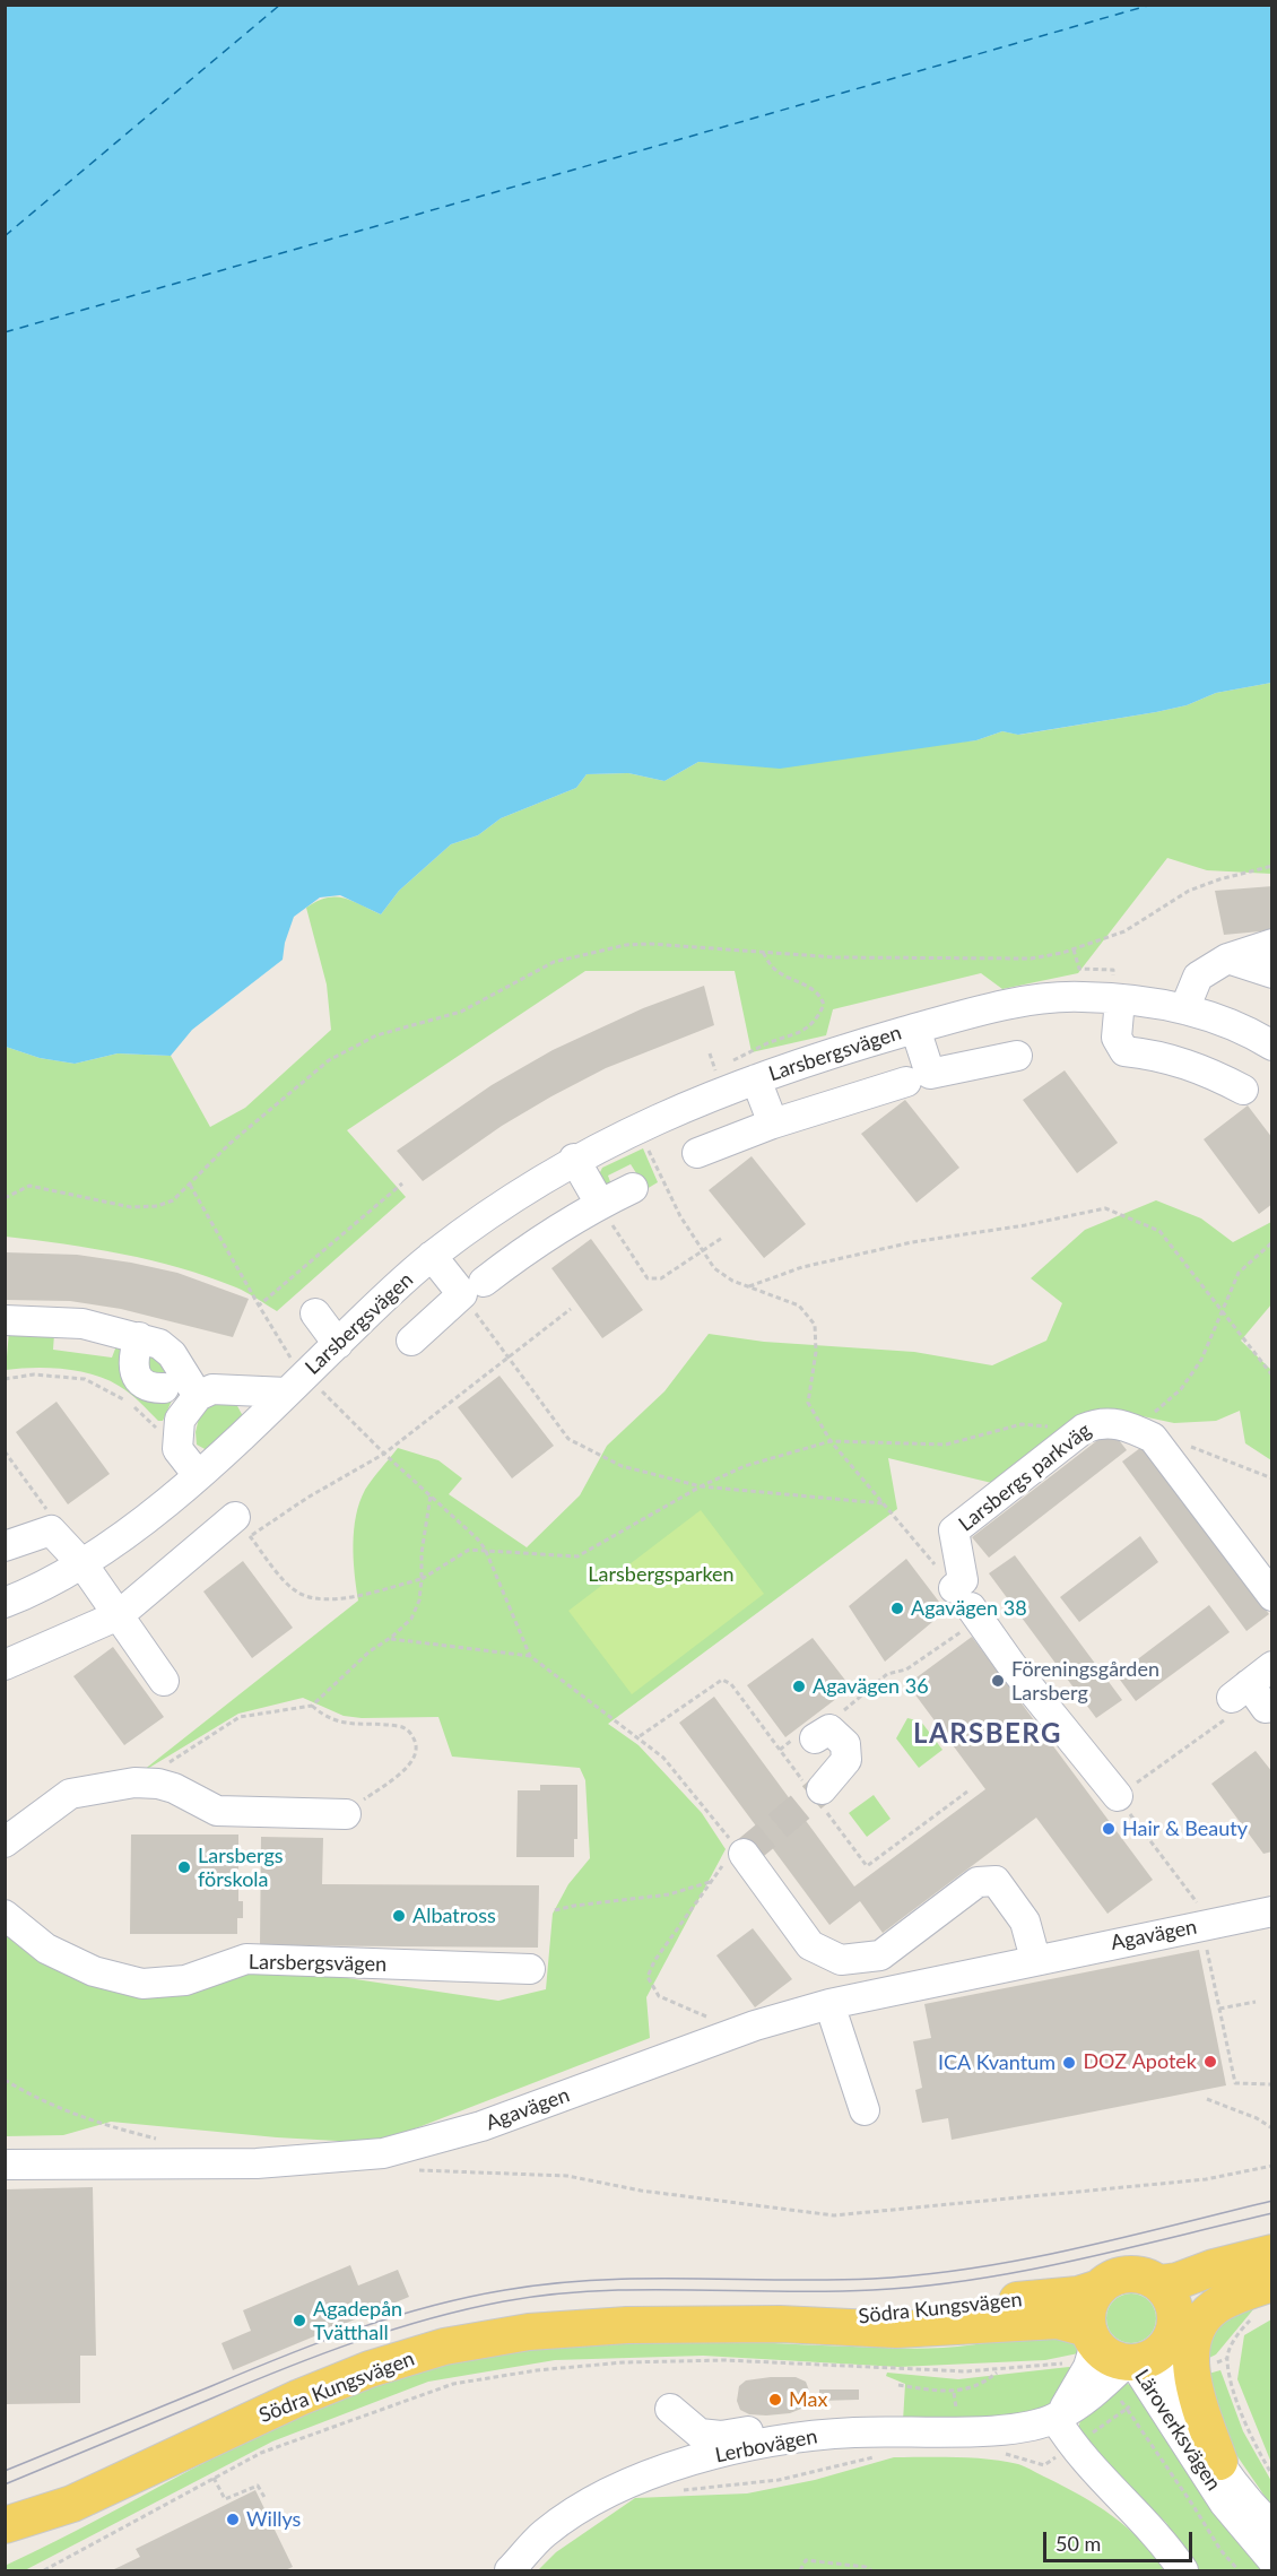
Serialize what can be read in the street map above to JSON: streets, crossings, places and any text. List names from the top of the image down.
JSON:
{
  "streets": {
    "main road": ["Södra Kungsvägen"],
    "street": [
      "Larsbergsvägen",
      "Larsbergs parkväg",
      "Agavägen",
      "Läroverksvägen",
      "Lerbovägen"
    ]
  },
  "crossings": [
    ["Södra Kungsvägen", "Läroverksvägen"],
    ["Södra Kungsvägen", "Lerbovägen"],
    ["Läroverksvägen", "Lerbovägen"]
  ],
  "districts": ["LARSBERG"],
  "parks": ["Larsbergsparken"],
  "places": [
    "Agavägen 38",
    "Föreningsgården Larsberg",
    "Agavägen 36",
    "Hair & Beauty",
    "Larsbergs förskola",
    "Albatross",
    "DOZ Apotek",
    "ICA Kvantum",
    "Agadepån Tvätthall",
    "Max",
    "Willys"
  ],
  "scale_bar": "50 m"
}
